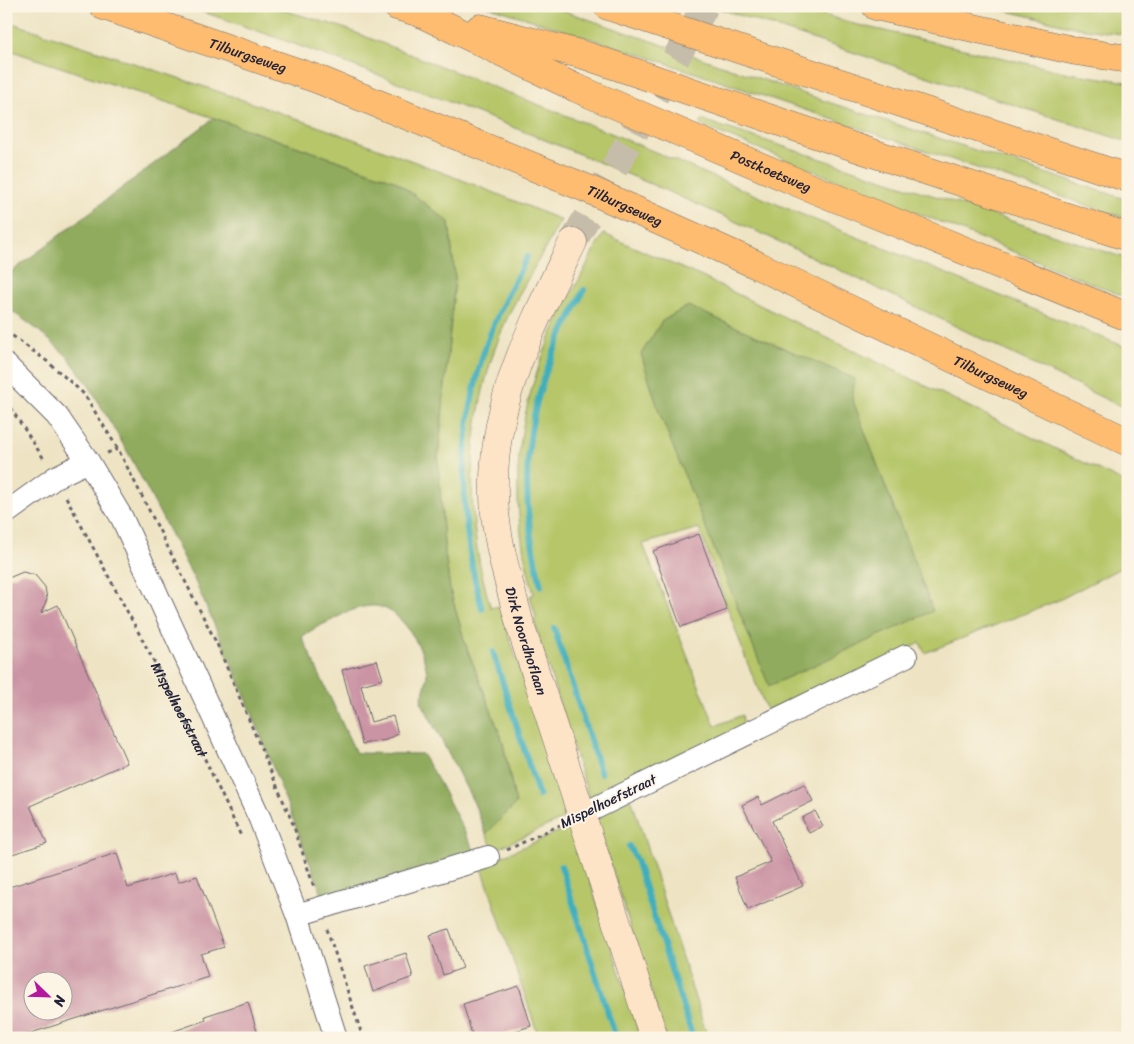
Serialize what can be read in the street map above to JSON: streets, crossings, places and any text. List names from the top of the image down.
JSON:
{
  "streets": {
    "highway": ["Tilburgseweg", "Postkoetsweg"],
    "street": ["Dirk Noordhoflaan", "Mispelhoefstraat"]
  },
  "crossings": [
    ["Dirk Noordhoflaan", "Mispelhoefstraat"]
  ],
  "north": "bottom right"
}
